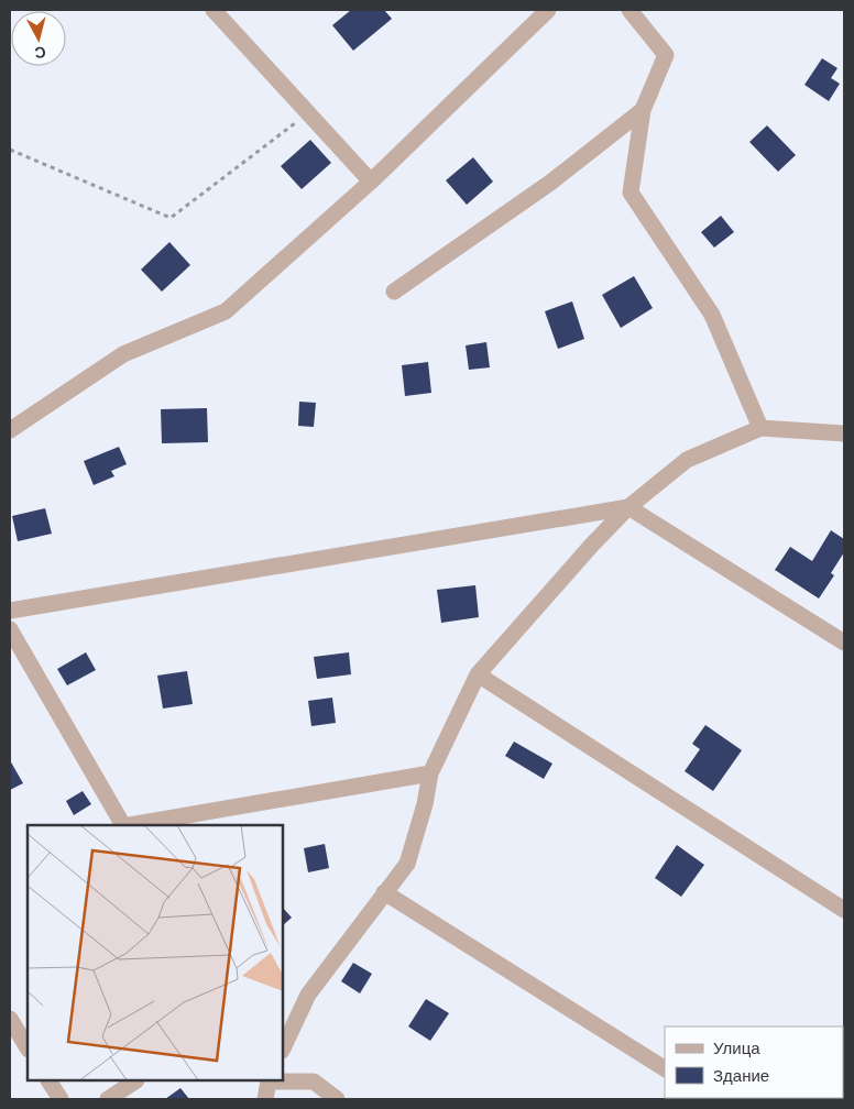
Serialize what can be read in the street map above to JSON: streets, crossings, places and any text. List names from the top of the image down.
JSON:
{
  "legend": ["Улица", "Здание"],
  "north": "bottom"
}
